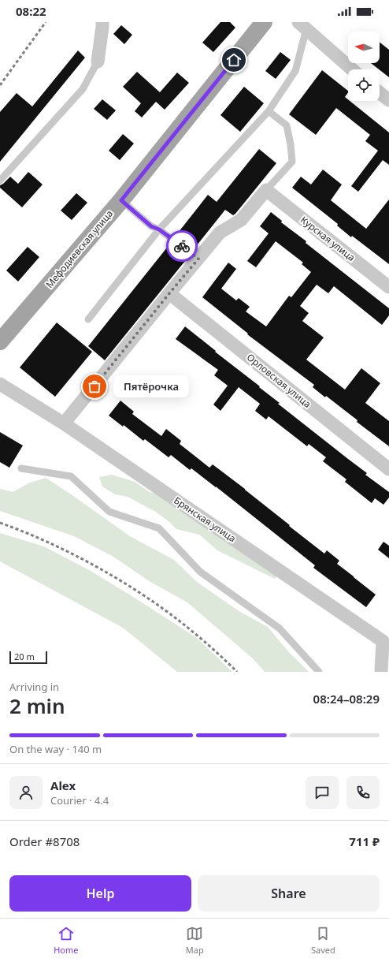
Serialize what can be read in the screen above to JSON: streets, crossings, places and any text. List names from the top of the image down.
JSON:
{
  "streets": {
    "main road": ["Мефодиевская улица"],
    "street": ["Курская улица", "Орловская улица", "Брянская улица"]
  },
  "places": ["Пятёрочка"],
  "scale_bar": "20 m",
  "north": "left",
  "page": {
    "status": "08:22",
    "bubble": "Пятёрочка",
    "scale": "20 m",
    "heading": ["2 min", "Arriving in", "08:24–08:29"],
    "panel": [
      "Alex",
      "Courier · 4.4",
      "Order #8708",
      "711 ₽"
    ],
    "bar": "On the way · 140 m",
    "buttons": ["Help", "Share"],
    "tabs": ["Home", "Map", "Saved"]
  }
}
